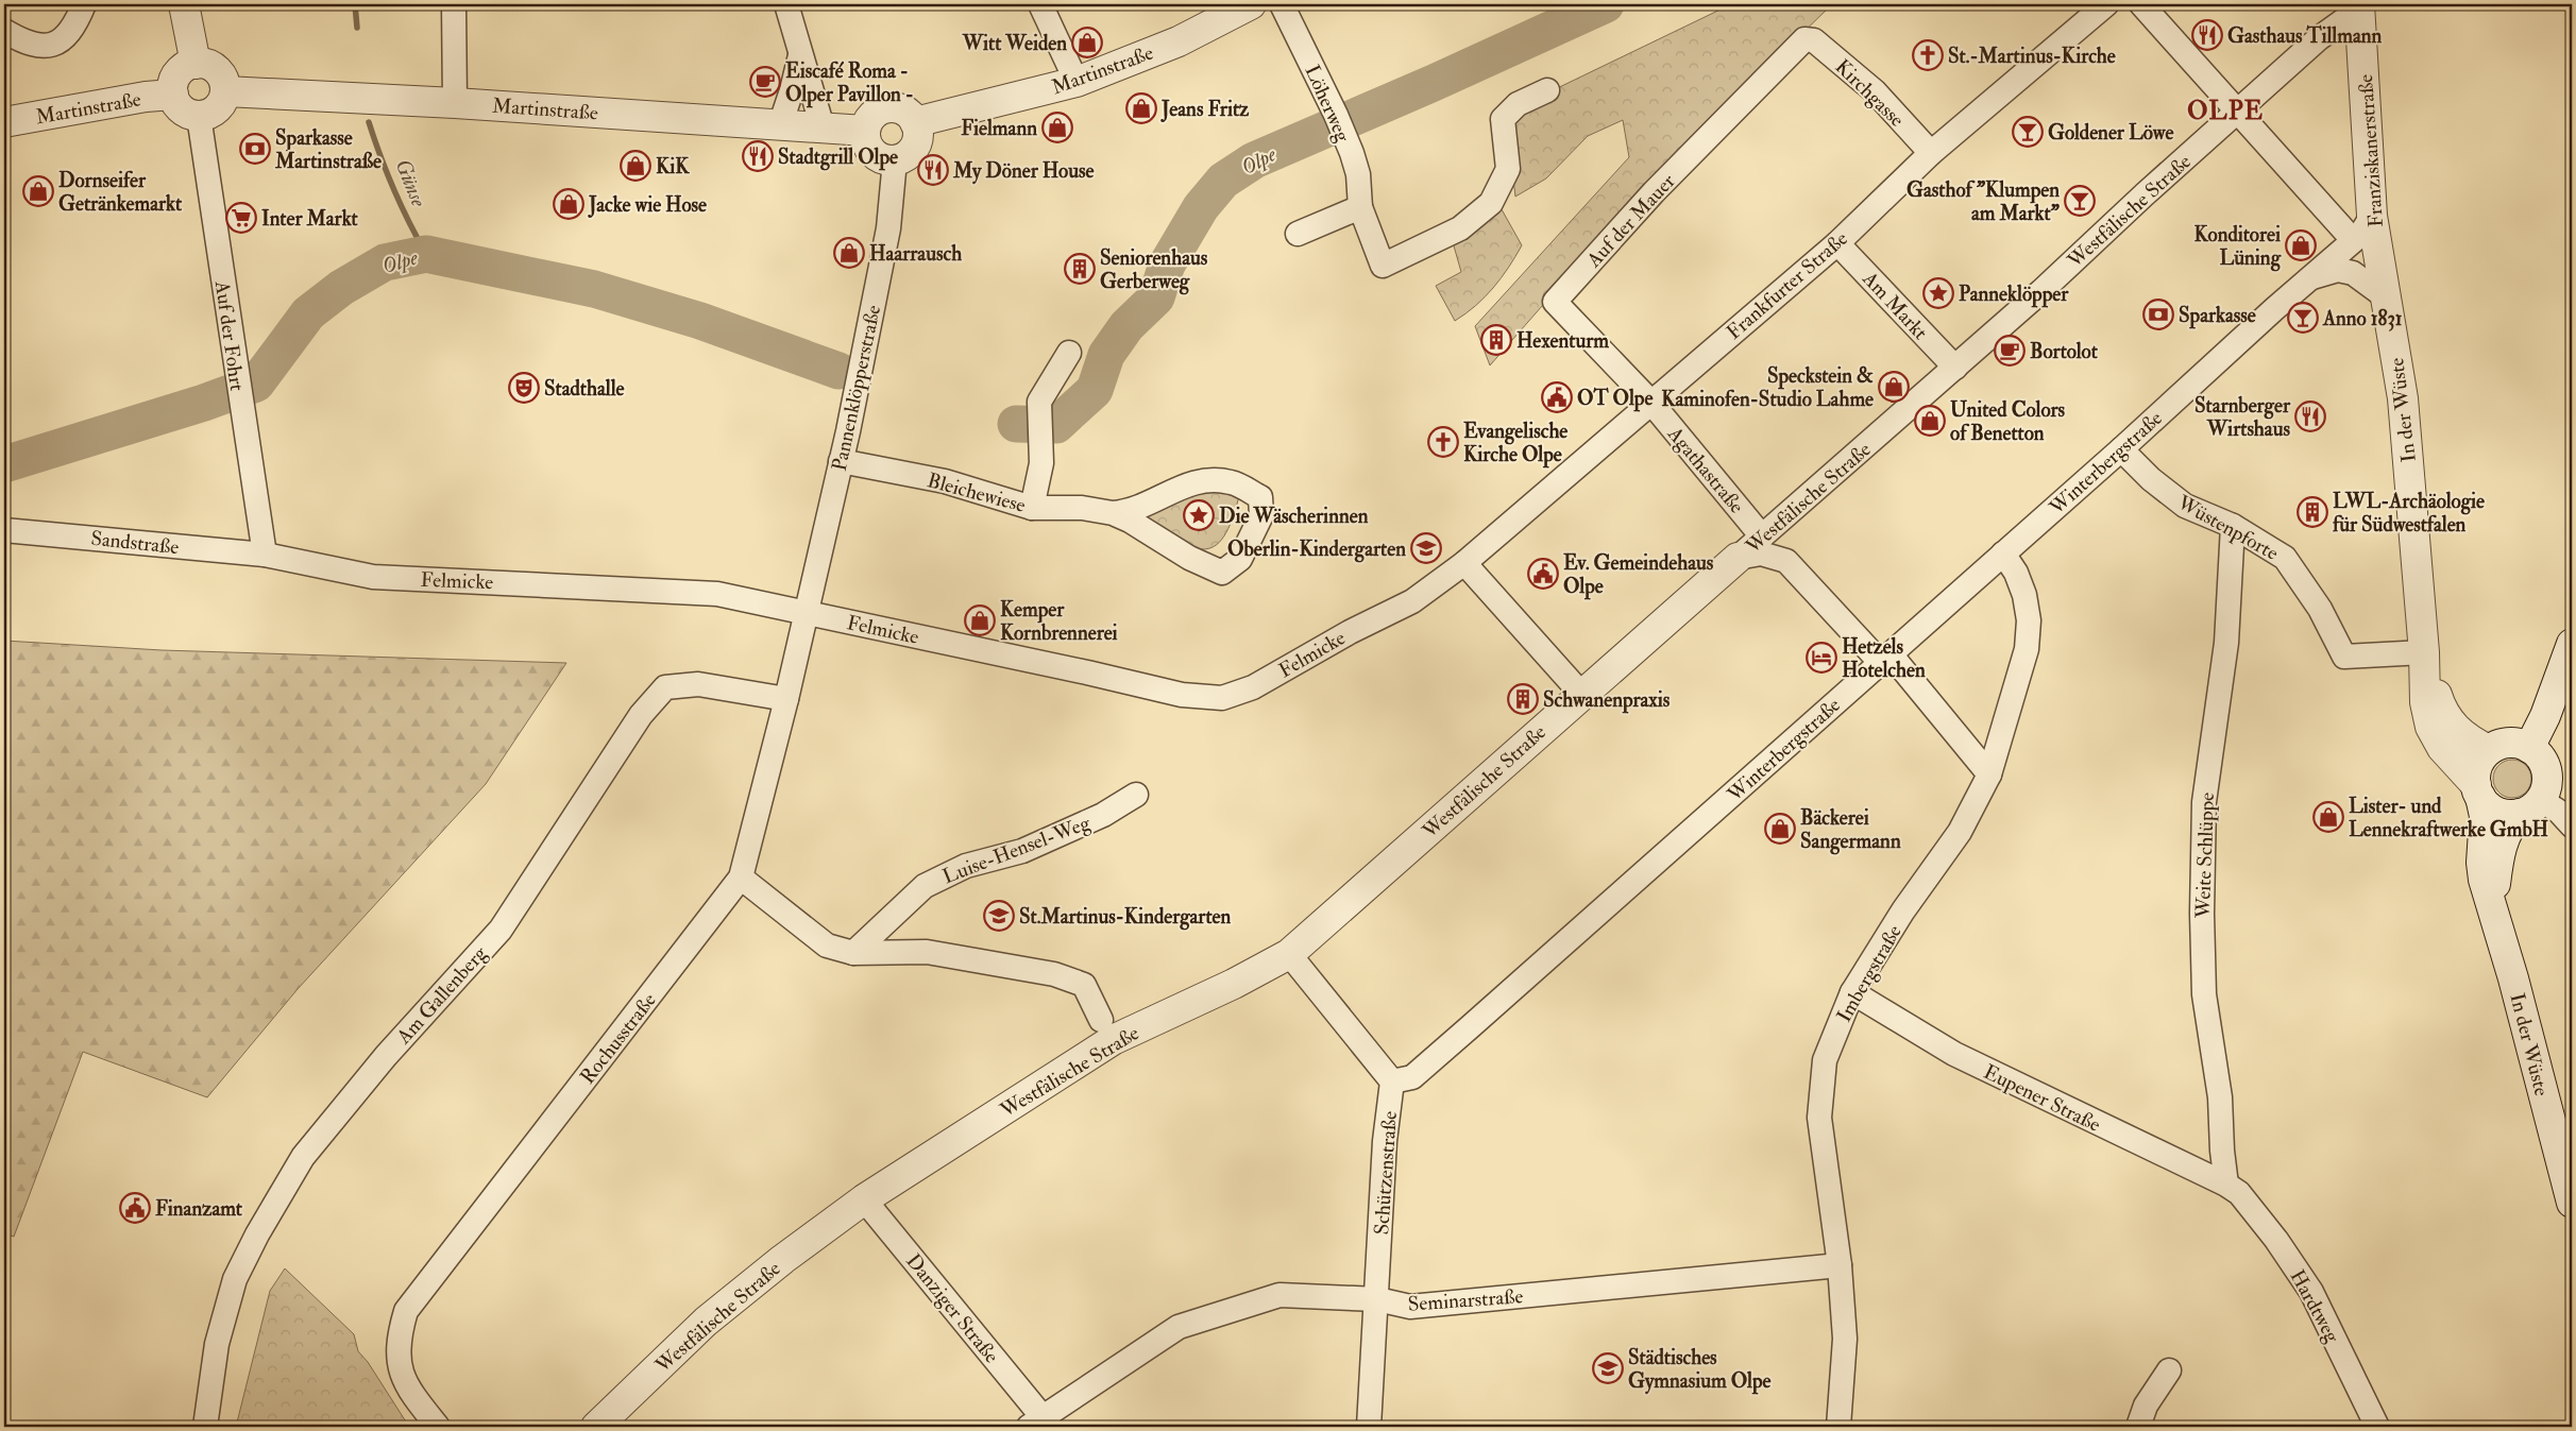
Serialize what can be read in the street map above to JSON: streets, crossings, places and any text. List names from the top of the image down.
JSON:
{
  "streets": {
    "street": [
      "Martinstraße",
      "Kirchgasse",
      "Löherweg",
      "Franziskanerstraße",
      "Westfälische Straße",
      "Auf der Mauer",
      "Frankfurter Straße",
      "Am Markt",
      "Auf der Fohrt",
      "Pannenklöpperstraße",
      "In der Wüste",
      "Winterbergstraße",
      "Agathastraße",
      "Bleichewiese",
      "Wüstenpforte",
      "Sandstraße",
      "Felmicke",
      "Luise-Hensel-Weg",
      "Weite Schlüppe",
      "Imbergstraße",
      "Am Gallenberg",
      "Rochusstraße",
      "Eupener Straße",
      "Schützenstraße",
      "Seminarstraße",
      "Hardtweg",
      "Danziger Straße"
    ]
  },
  "crossings": [
    ["Martinstraße", "Auf der Fohrt"],
    ["Martinstraße", "Pannenklöpperstraße"],
    ["Kirchgasse", "Auf der Mauer"],
    ["Kirchgasse", "Frankfurter Straße"],
    ["Franziskanerstraße", "Westfälische Straße"],
    ["Franziskanerstraße", "In der Wüste"],
    ["Franziskanerstraße", "Winterbergstraße"],
    ["Westfälische Straße", "Am Markt"],
    ["Westfälische Straße", "Agathastraße"],
    ["Westfälische Straße", "Schützenstraße"],
    ["Westfälische Straße", "Danziger Straße"],
    ["Auf der Mauer", "Frankfurter Straße"],
    ["Auf der Mauer", "Agathastraße"],
    ["Frankfurter Straße", "Am Markt"],
    ["Frankfurter Straße", "Agathastraße"],
    ["Frankfurter Straße", "Felmicke"],
    ["Auf der Fohrt", "Sandstraße"],
    ["Auf der Fohrt", "Felmicke"],
    ["Pannenklöpperstraße", "Bleichewiese"],
    ["Pannenklöpperstraße", "Felmicke"],
    ["Pannenklöpperstraße", "Rochusstraße"],
    ["In der Wüste", "Winterbergstraße"],
    ["In der Wüste", "Wüstenpforte"],
    ["Winterbergstraße", "Wüstenpforte"],
    ["Winterbergstraße", "Imbergstraße"],
    ["Winterbergstraße", "Schützenstraße"],
    ["Wüstenpforte", "Weite Schlüppe"],
    ["Sandstraße", "Felmicke"],
    ["Felmicke", "Rochusstraße"],
    ["Weite Schlüppe", "Eupener Straße"],
    ["Weite Schlüppe", "Hardtweg"],
    ["Imbergstraße", "Eupener Straße"],
    ["Imbergstraße", "Seminarstraße"],
    ["Am Gallenberg", "Rochusstraße"],
    ["Eupener Straße", "Hardtweg"],
    ["Schützenstraße", "Seminarstraße"],
    ["Seminarstraße", "Danziger Straße"]
  ],
  "districts": ["OLPE"],
  "water": ["Olpe", "Günse"],
  "places": {
    "restaurant": [
      "Gasthaus Tillmann",
      "Stadtgrill Olpe",
      "My Döner House",
      "Starnberger Wirtshaus"
    ],
    "shop": [
      "Witt Weiden",
      "Jeans Fritz",
      "Fielmann",
      "KiK",
      "Dornseifer Getränkemarkt",
      "Jacke wie Hose",
      "Konditorei Lüning",
      "Haarrausch",
      "Speckstein & Kaminofen-Studio Lahme",
      "United Colors of Benetton",
      "Kemper Kornbrennerei",
      "Lister- und Lennekraftwerke GmbH",
      "Bäckerei Sangermann"
    ],
    "church": ["St.-Martinus-Kirche", "Evangelische Kirche Olpe"],
    "cafe": ["Eiscafé Roma - Olper Pavillon -", "Bortolot"],
    "bar": ["Goldener Löwe", "Gasthof \"Klumpen am Markt\"", "Anno 1831"],
    "bank": ["Sparkasse Martinstraße", "Sparkasse"],
    "supermarket": ["Inter Markt"],
    "building": [
      "Seniorenhaus Gerberweg",
      "Hexenturm",
      "LWL-Archäologie für Südwestfalen",
      "Schwanenpraxis"
    ],
    "place": ["Panneklöpper", "Die Wäscherinnen"],
    "theatre": ["Stadthalle"],
    "public building": ["OT Olpe", "Ev. Gemeindehaus Olpe", "Finanzamt"],
    "school or university": ["Oberlin-Kindergarten", "St.Martinus-Kindergarten", "Städtisches Gymnasium Olpe"],
    "hotel": ["Hetzels Hotelchen"]
  }
}
